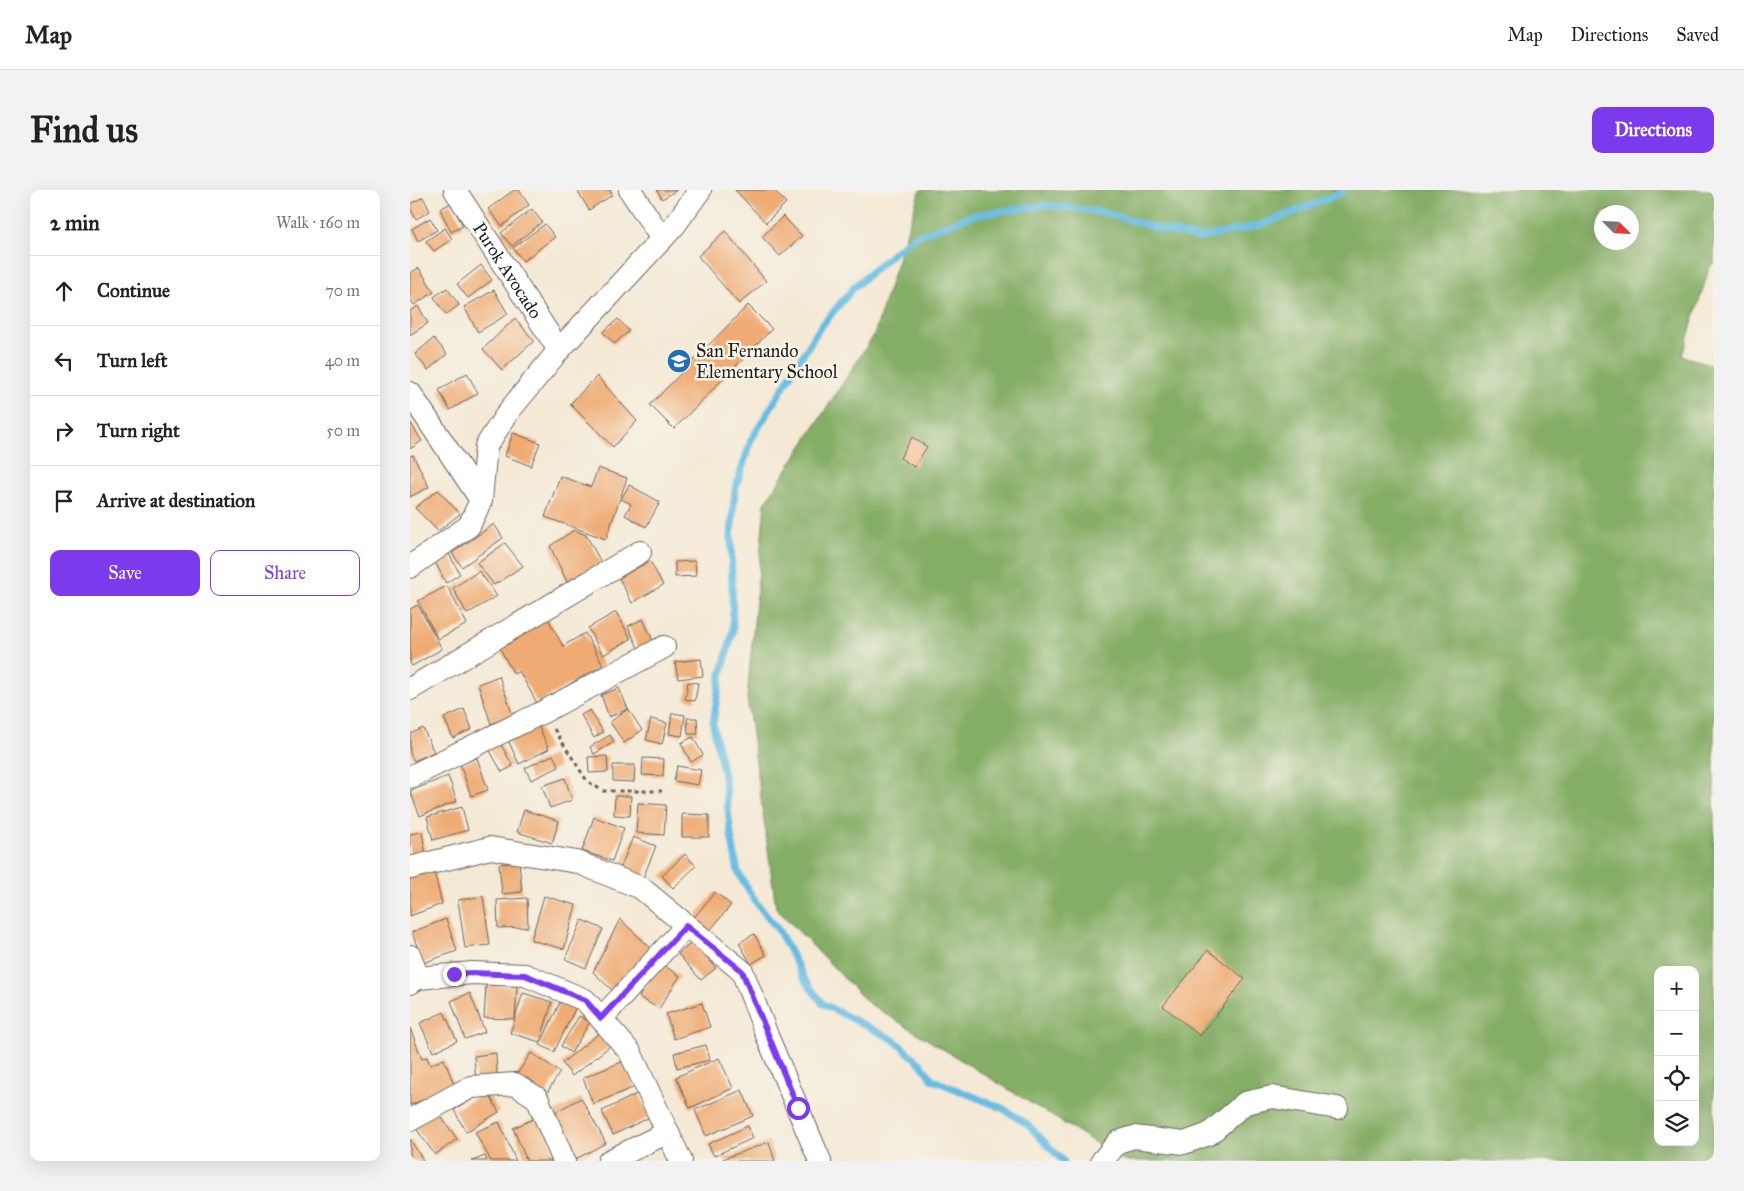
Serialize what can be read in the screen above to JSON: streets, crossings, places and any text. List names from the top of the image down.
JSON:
{
  "streets": {
    "street": ["Purok Avocado"]
  },
  "places": {
    "school or university": ["San Fernando Elementary School"]
  },
  "north": "bottom right",
  "page": {
    "header": "Map",
    "nav": ["Map", "Directions", "Saved"],
    "buttons": [
      "Directions",
      ["Save", "Share"]
    ],
    "title": "Find us",
    "heading": ["2 min", "Walk · 160 m"],
    "list": [
      ["Continue", "70 m"],
      ["Turn left", "40 m"],
      ["Turn right", "50 m"],
      "Arrive at destination"
    ],
    "map_buttons": ["+", "−"]
  }
}
